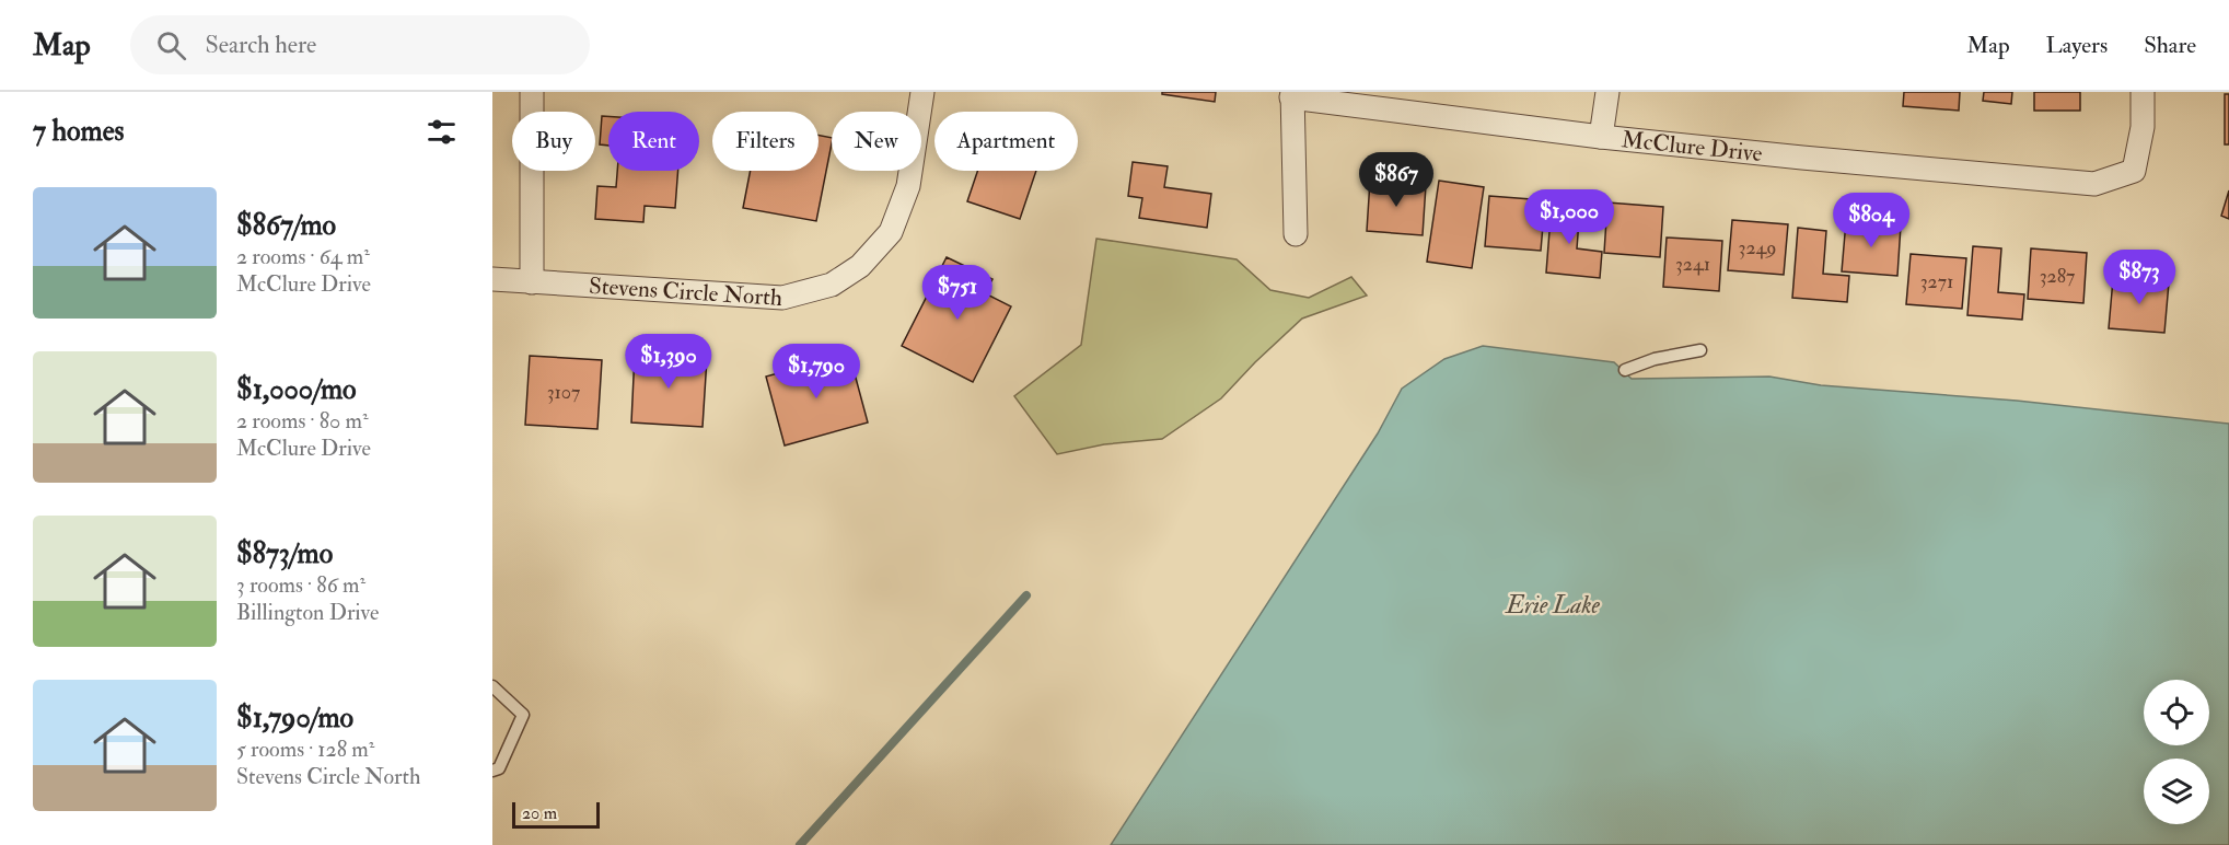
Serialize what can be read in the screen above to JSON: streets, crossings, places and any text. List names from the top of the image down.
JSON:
{
  "streets": {
    "street": ["McClure Drive", "Stevens Circle North"]
  },
  "water": ["Erie Lake"],
  "house_numbers": [
    "3249",
    "3241",
    "3287",
    "3271",
    "3107"
  ],
  "scale_bar": "20 m",
  "page": {
    "header": "Map",
    "search": "Search here",
    "nav": ["Map", "Layers", "Share"],
    "heading": "7 homes",
    "chip": [
      "Buy",
      "Rent",
      "Filters",
      "New",
      "Apartment"
    ],
    "price": [
      "$867",
      "$1,000",
      "$804",
      "$873",
      "$751",
      "$1,390",
      "$1,790"
    ],
    "list": [
      {
        "name": "$867/mo",
        "note": "2 rooms · 64 m² · McClure Drive"
      },
      {
        "name": "$1,000/mo",
        "note": "2 rooms · 80 m² · McClure Drive"
      },
      {
        "name": "$873/mo",
        "note": "3 rooms · 86 m² · Billington Drive"
      },
      {
        "name": "$1,790/mo",
        "note": "5 rooms · 128 m² · Stevens Circle North"
      }
    ],
    "scale": "20 m"
  }
}
